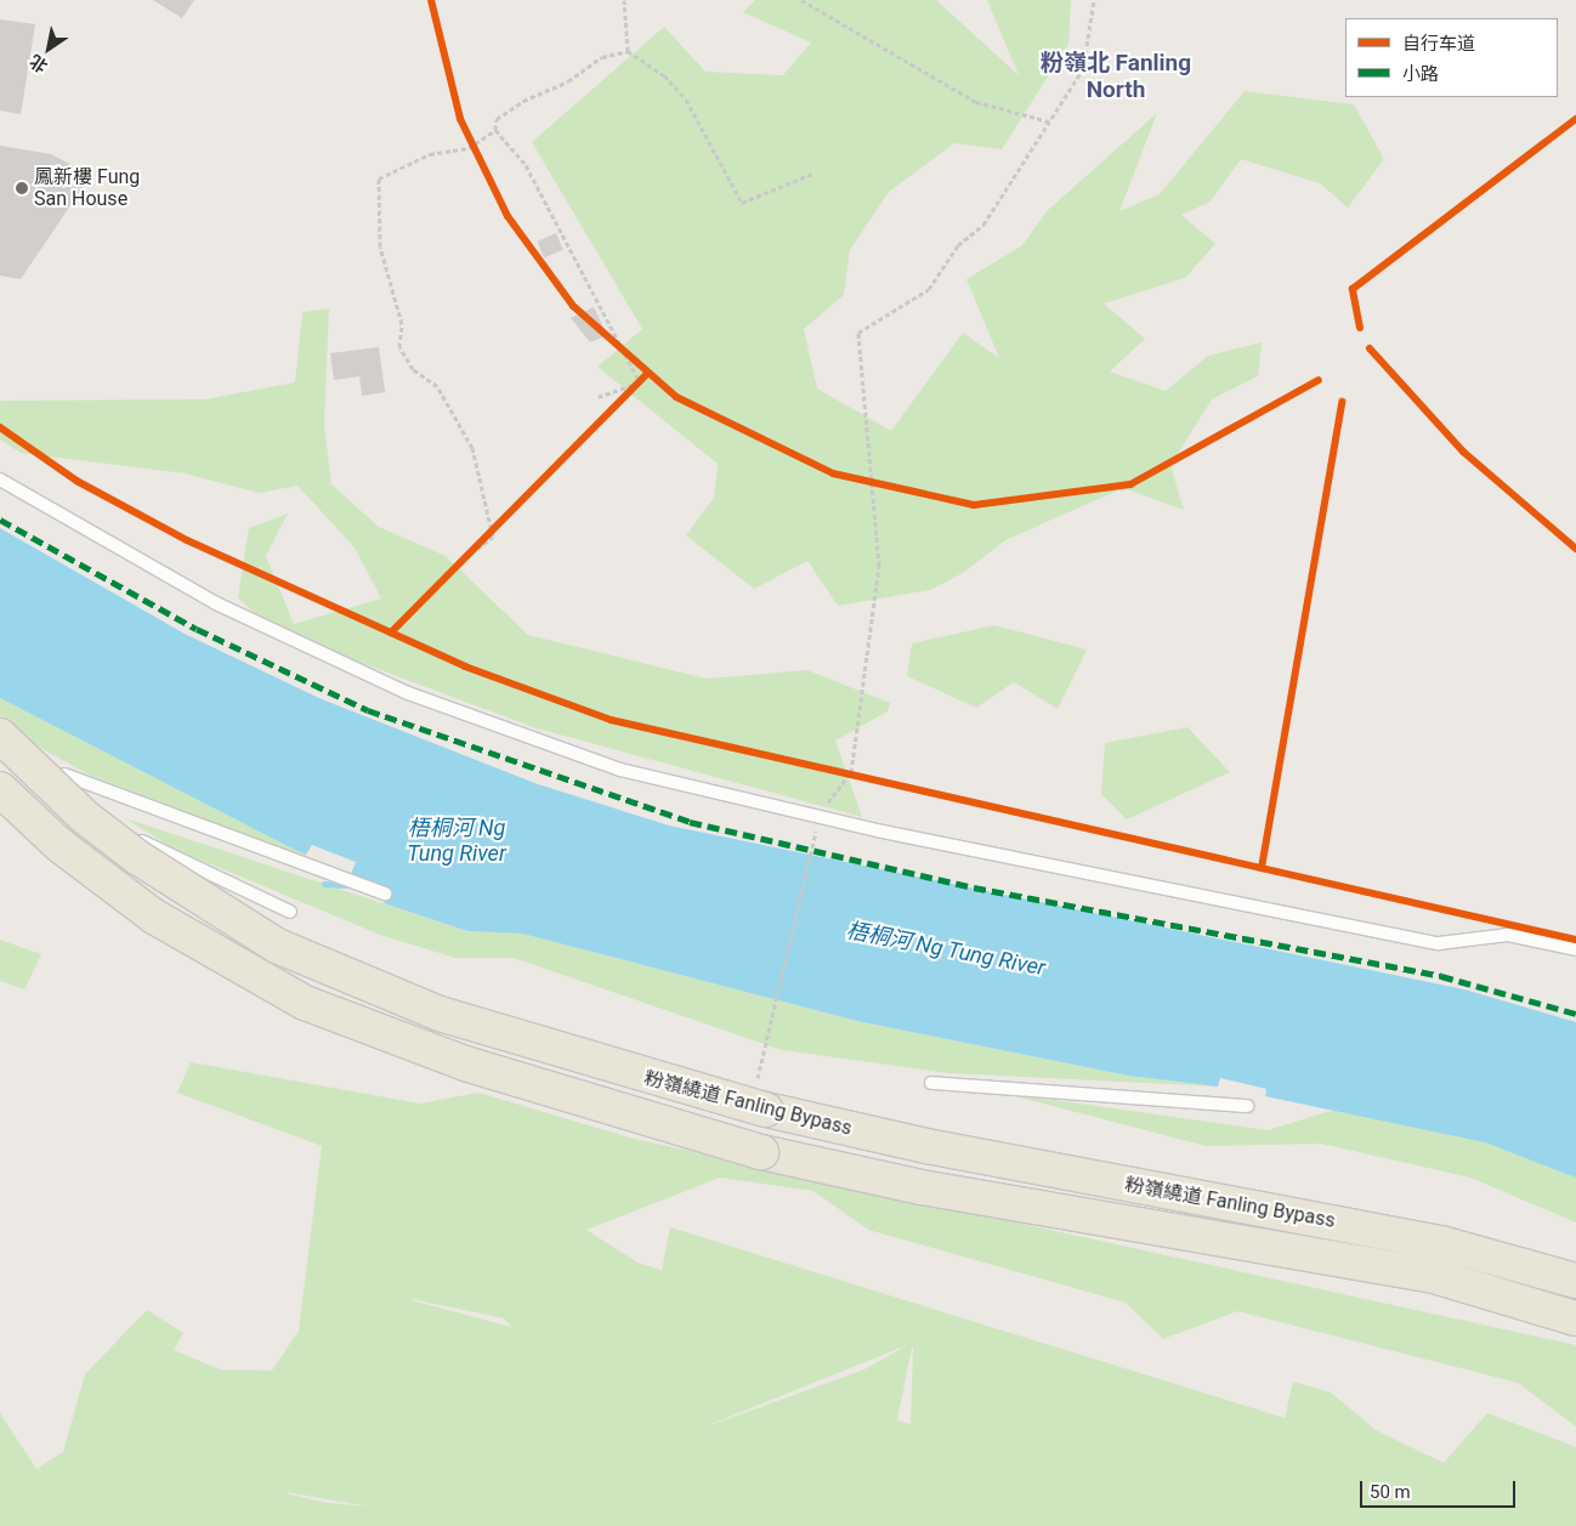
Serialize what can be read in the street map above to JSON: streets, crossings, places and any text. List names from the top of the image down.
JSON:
{
  "streets": {
    "main road": ["粉嶺繞道 Fanling Bypass"]
  },
  "districts": ["粉嶺北 Fanling North"],
  "water": ["梧桐河 Ng Tung River"],
  "places": ["鳳新樓 Fung San House"],
  "legend": ["自行车道", "小路"],
  "scale_bar": "50 m",
  "north": "bottom left"
}
